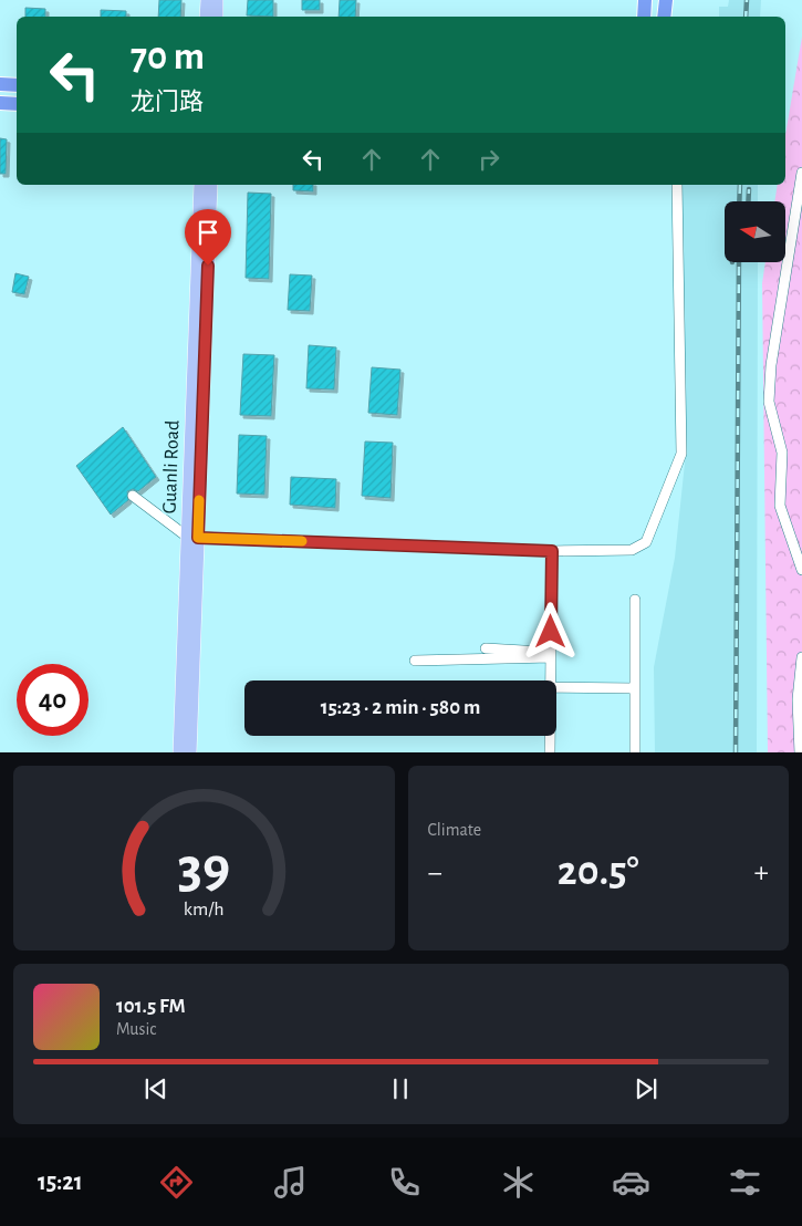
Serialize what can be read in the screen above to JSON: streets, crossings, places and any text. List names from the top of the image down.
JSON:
{
  "streets": {
    "main road": ["Guanli Road"]
  },
  "north": "left",
  "page": {
    "turn": ["70 m", "龙门路"],
    "limit": "40",
    "trip": "15:23 · 2 min · 580 m",
    "tile": "Climate",
    "heat": ["−", "20.5°", "+"],
    "song": ["101.5 FM", "Music"],
    "tabs": "15:21",
    "gauge": ["39", "km/h"]
  }
}
